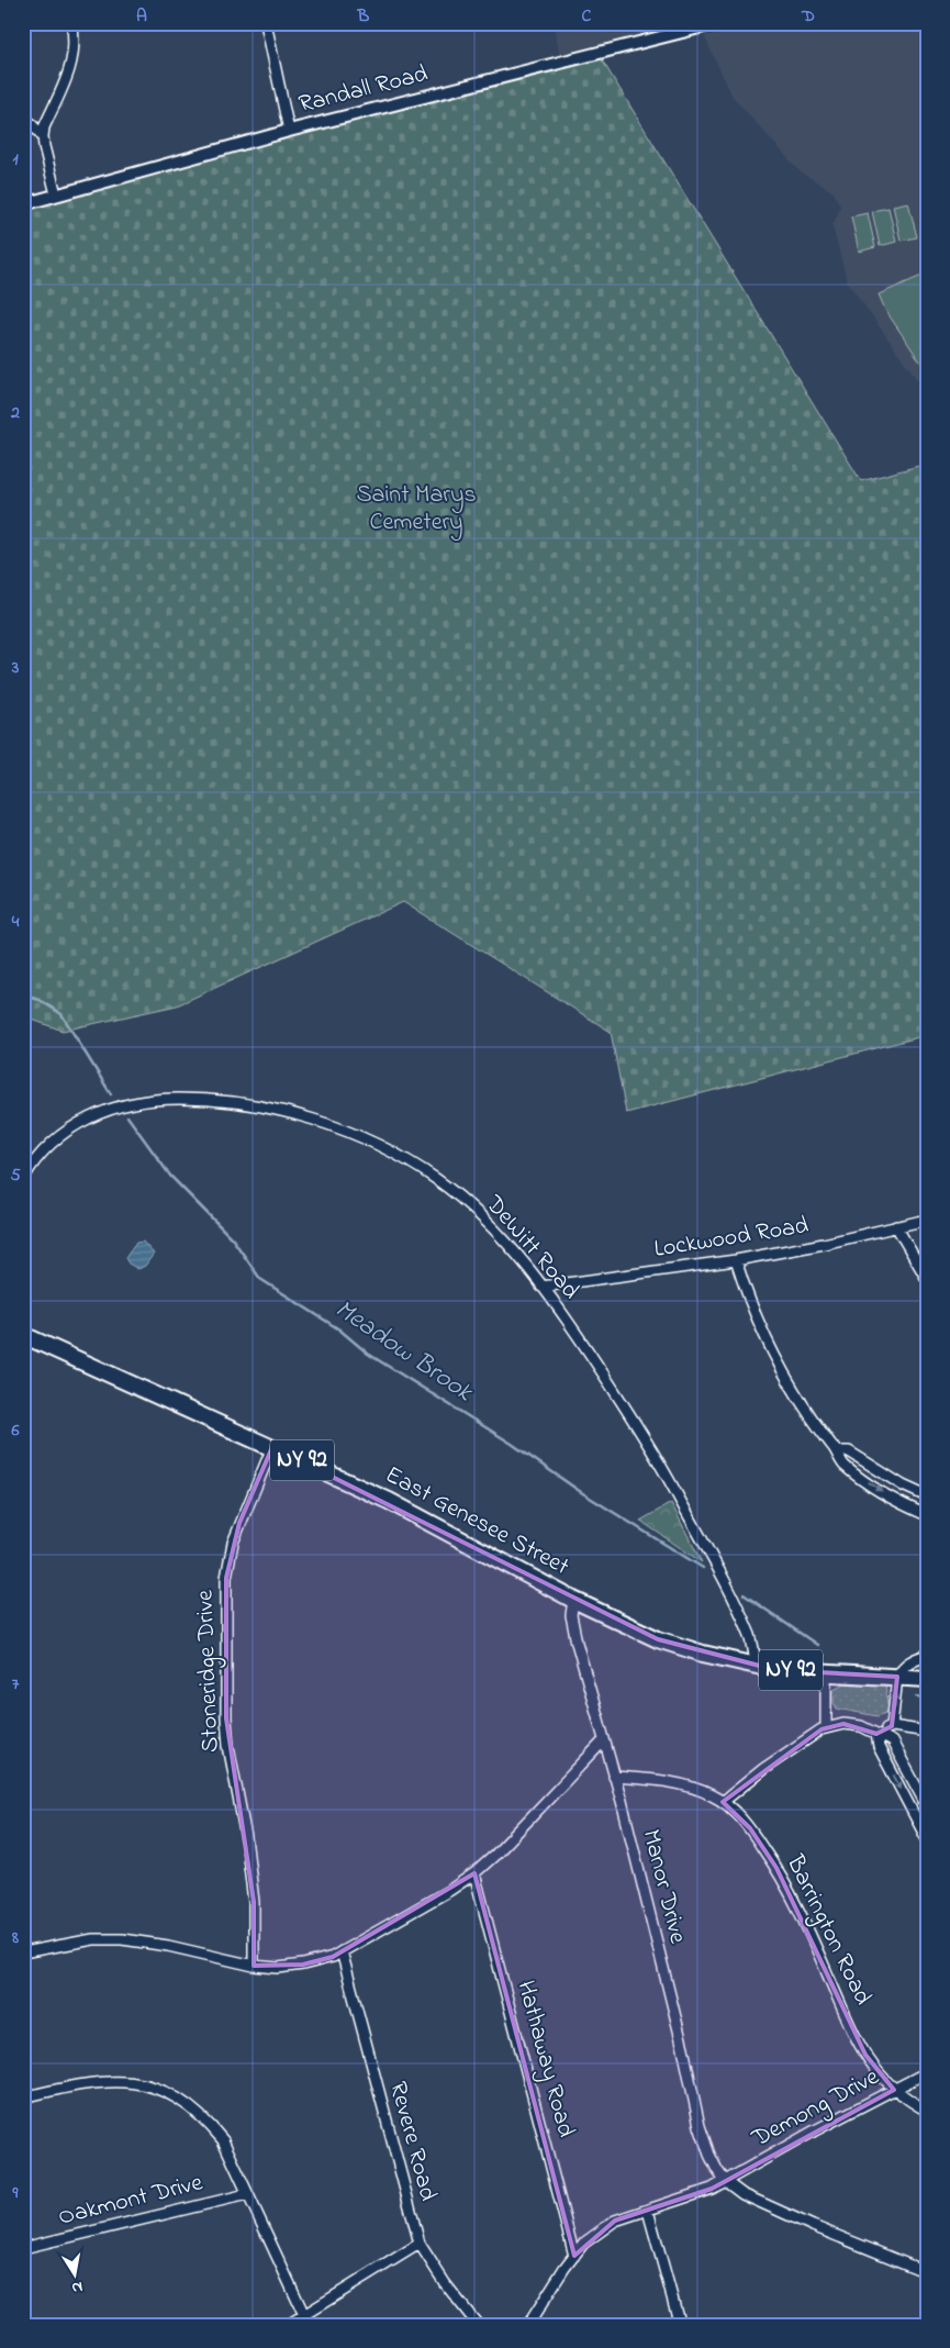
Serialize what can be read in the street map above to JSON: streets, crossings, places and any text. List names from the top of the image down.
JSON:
{
  "streets": {
    "main road": ["NY 92", "East Genesee Street"],
    "street": [
      "Randall Road",
      "Lockwood Road",
      "DeWitt Road",
      "Stoneridge Drive",
      "Manor Drive",
      "Barrington Road",
      "Hathaway Road",
      "Demong Drive",
      "Revere Road",
      "Oakmont Drive"
    ]
  },
  "crossings": [
    ["Lockwood Road", "DeWitt Road"],
    ["DeWitt Road", "East Genesee Street"],
    ["East Genesee Street", "Stoneridge Drive"],
    ["East Genesee Street", "Manor Drive"],
    ["Manor Drive", "Barrington Road"],
    ["Manor Drive", "Demong Drive"],
    ["Barrington Road", "Demong Drive"],
    ["Hathaway Road", "Demong Drive"]
  ],
  "water": ["Meadow Brook"],
  "parks": ["Saint Marys Cemetery"],
  "north": "bottom",
  "grid": {
    "columns": [
      "A",
      "B",
      "C",
      "D"
    ],
    "rows": [
      "1",
      "2",
      "3",
      "4",
      "5",
      "6",
      "7",
      "8",
      "9"
    ]
  }
}
